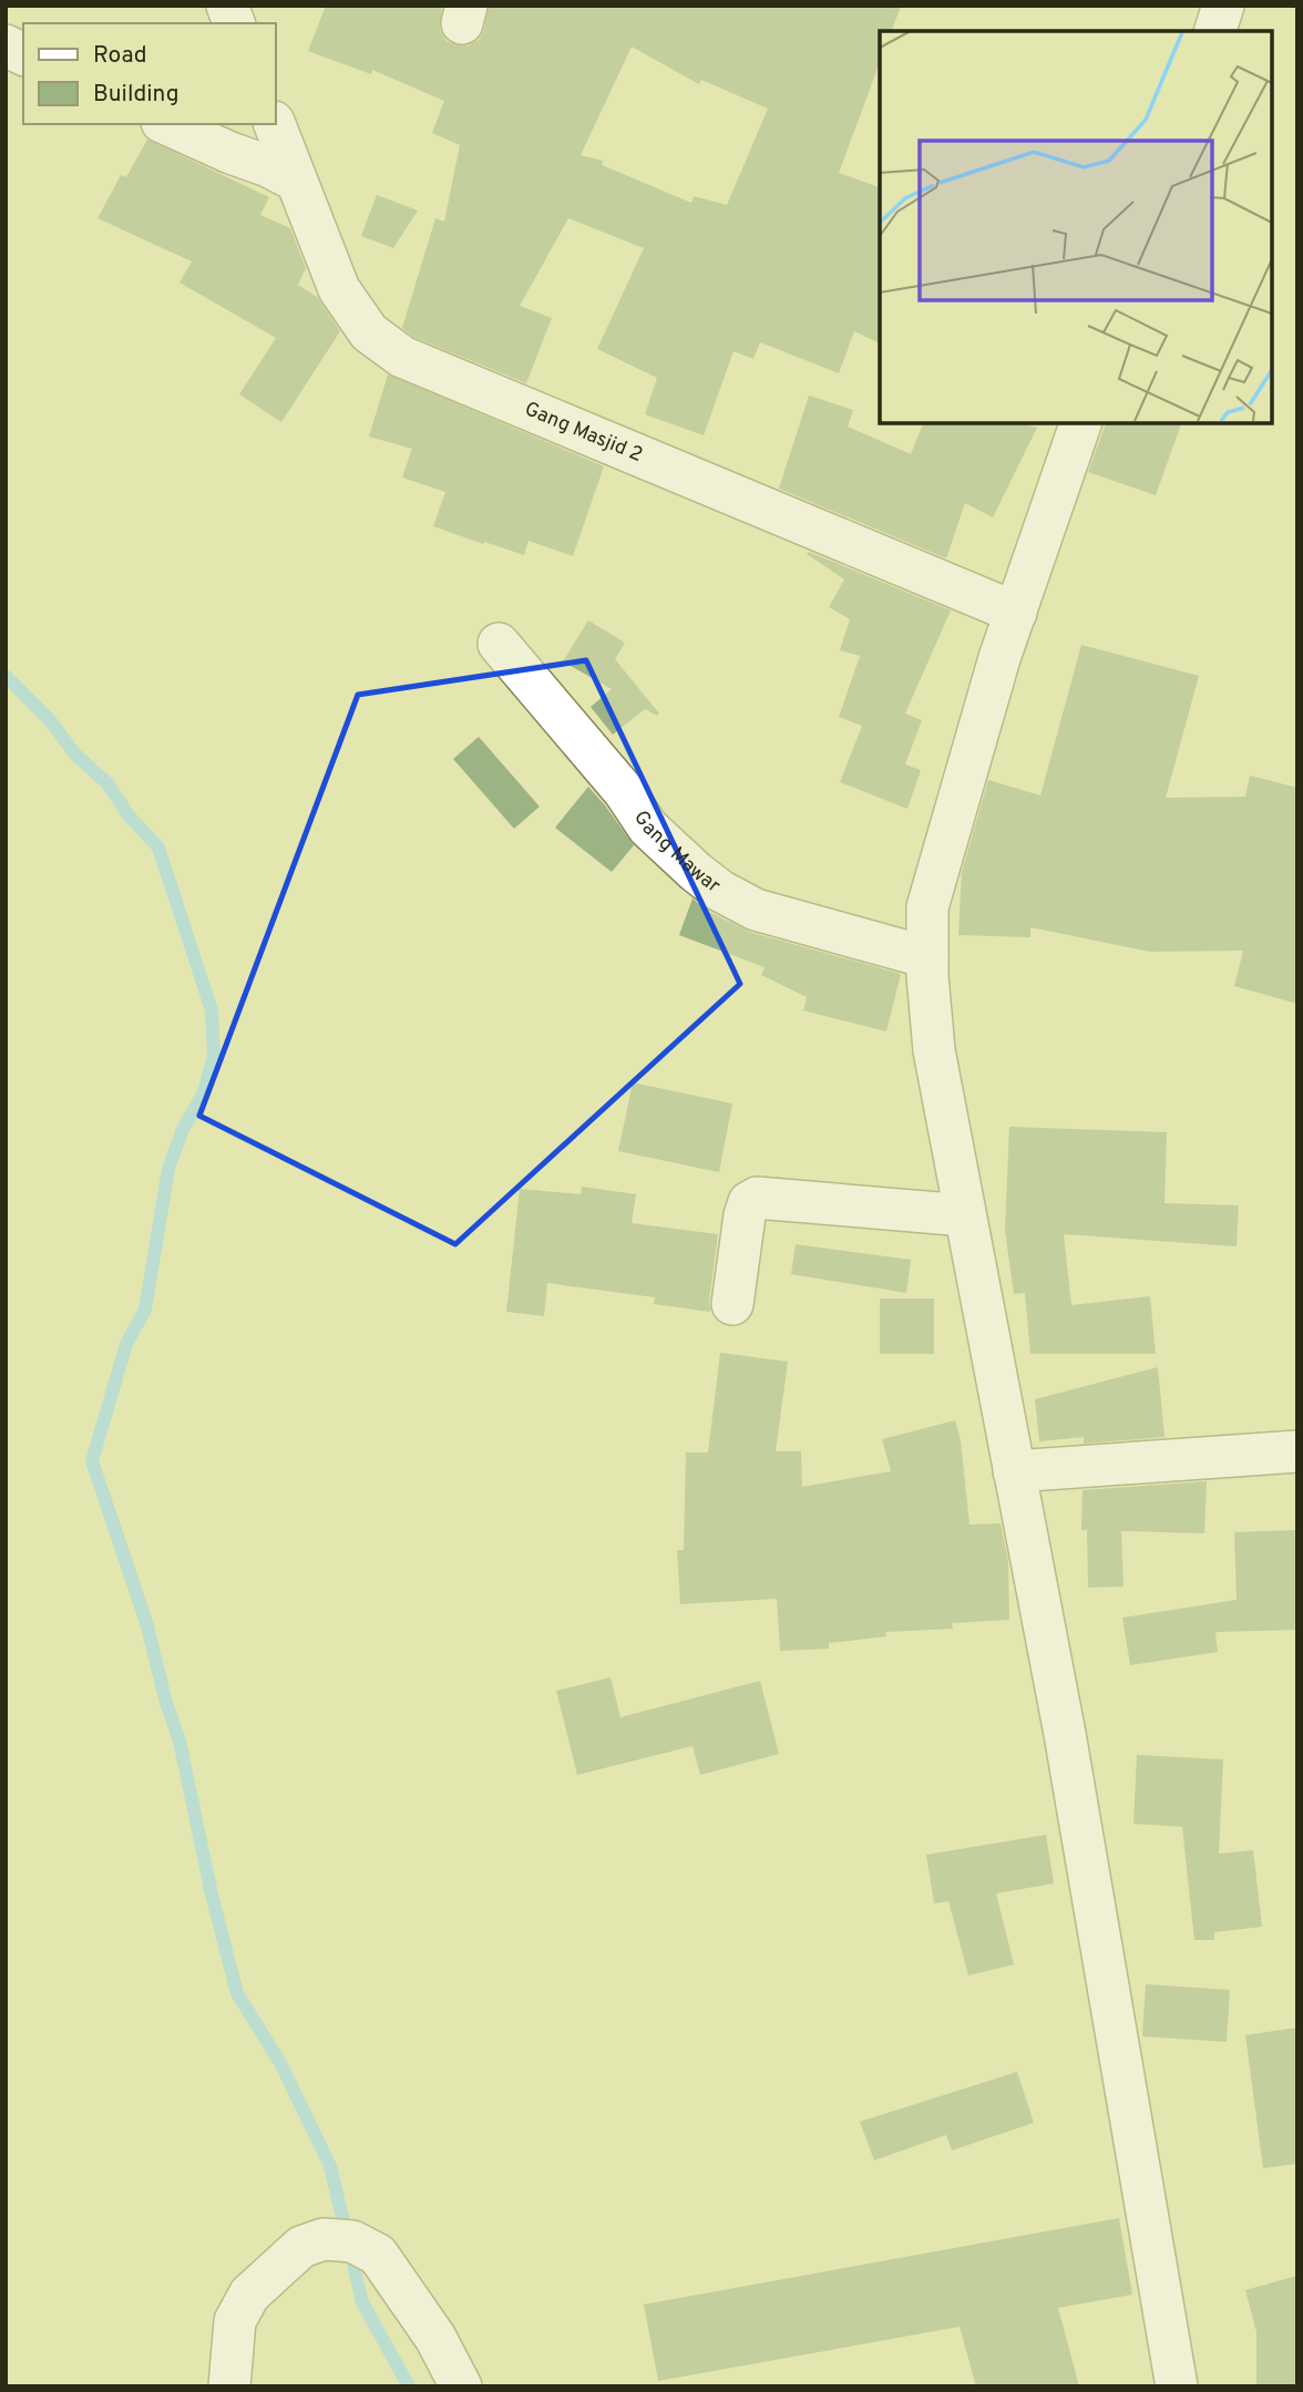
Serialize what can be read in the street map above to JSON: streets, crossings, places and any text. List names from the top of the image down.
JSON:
{
  "streets": {
    "street": ["Gang Masjid 2", "Gang Mawar"]
  },
  "legend": ["Road", "Building"]
}
